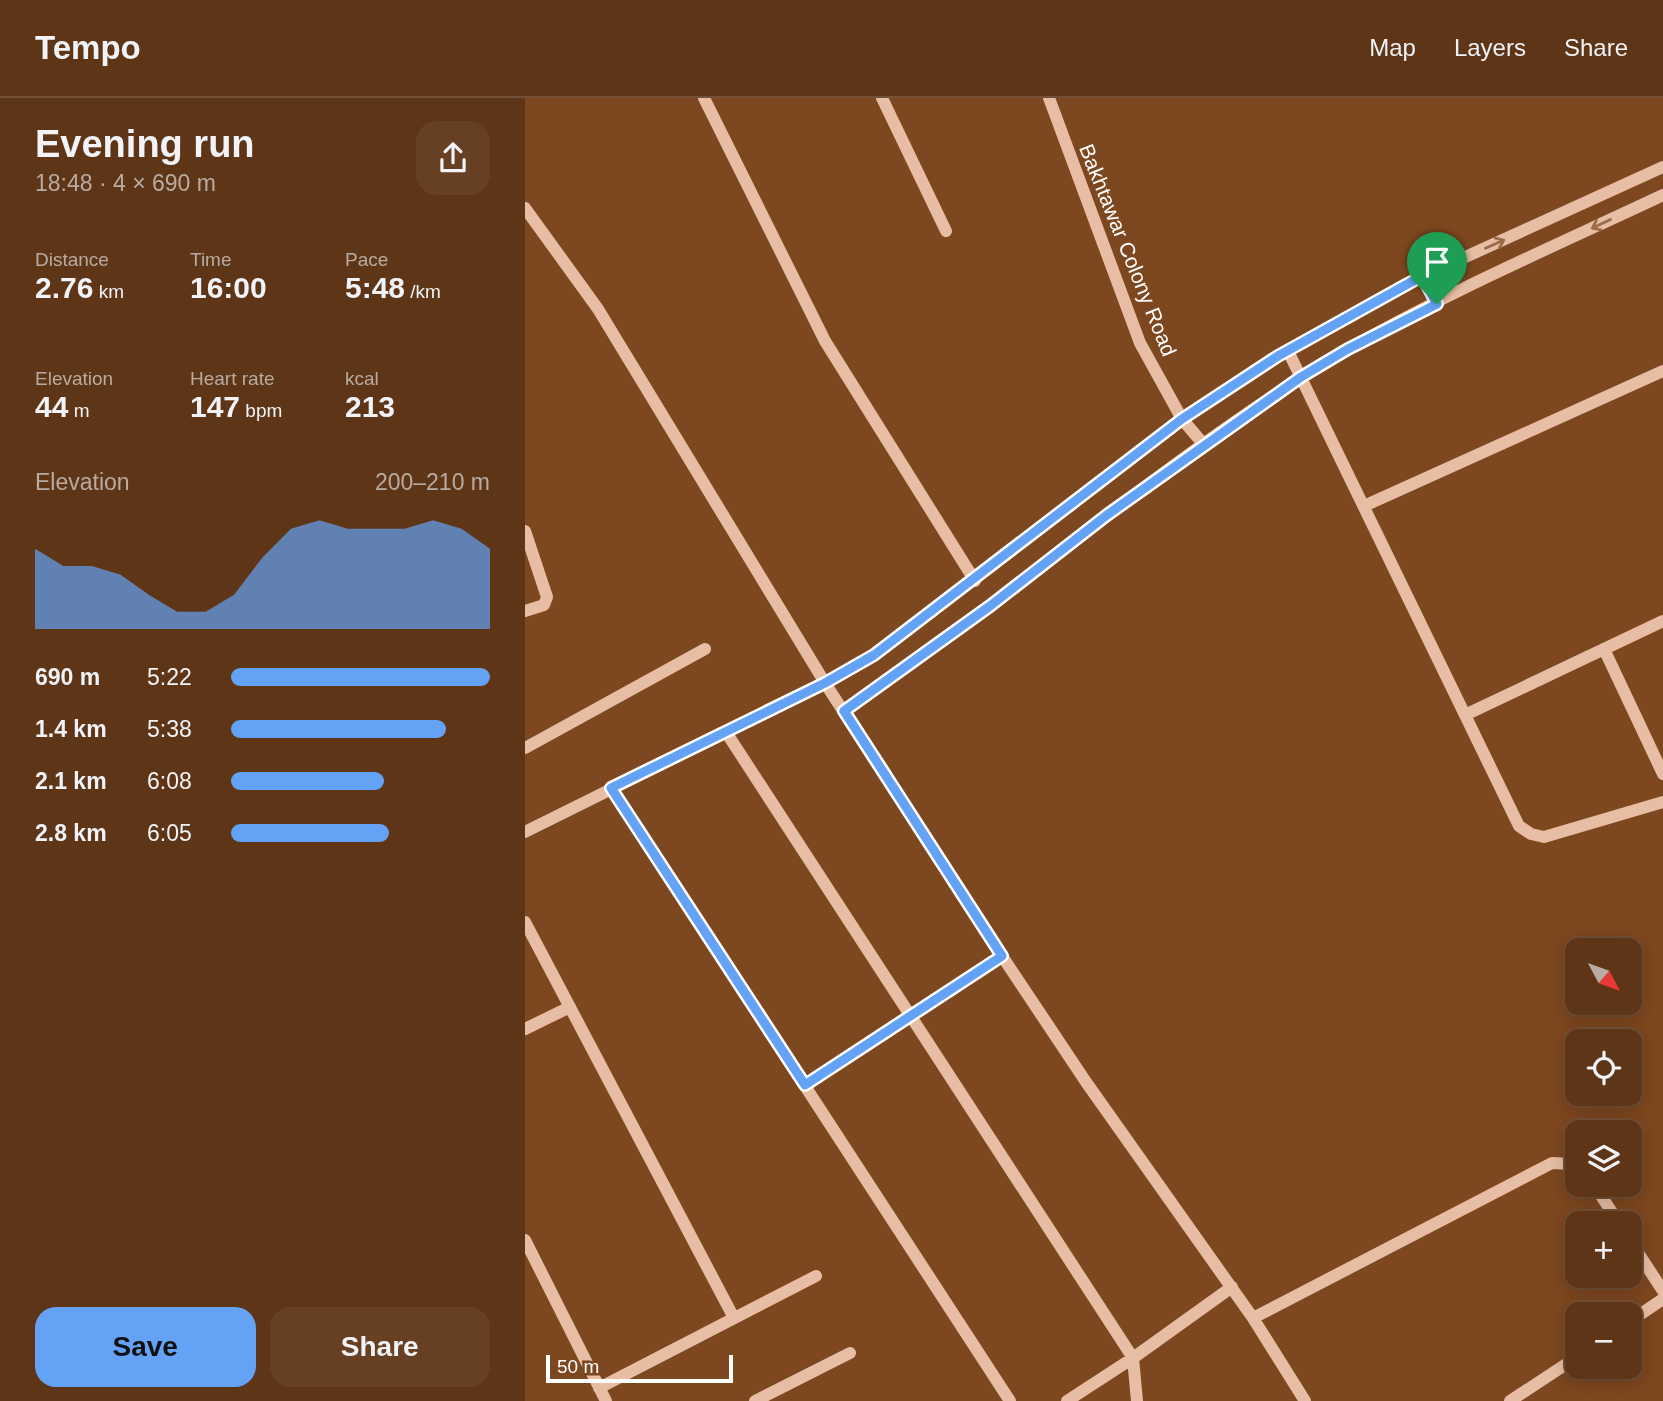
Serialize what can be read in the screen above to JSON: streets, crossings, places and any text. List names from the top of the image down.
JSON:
{
  "streets": {
    "street": ["Bakhtawar Colony Road"]
  },
  "scale_bar": "50 m",
  "north": "bottom right",
  "page": {
    "header": "Tempo",
    "nav": ["Map", "Layers", "Share"],
    "heading": ["Evening run", "18:48 · 4 × 690 m"],
    "stats": [
      ["Distance", "2.76 km"],
      ["Time", "16:00"],
      ["Pace", "5:48 /km"],
      ["Elevation", "44 m"],
      ["Heart rate", "147 bpm"],
      ["kcal", "213"]
    ],
    "chart": ["Elevation", "200–210 m"],
    "list": [
      {
        "name": "690 m",
        "note": "5:22"
      },
      {
        "name": "1.4 km",
        "note": "5:38"
      },
      {
        "name": "2.1 km",
        "note": "6:08"
      },
      {
        "name": "2.8 km",
        "note": "6:05"
      }
    ],
    "map_buttons": ["+", "−"],
    "buttons": ["Save", "Share"],
    "scale": "50 m"
  }
}
